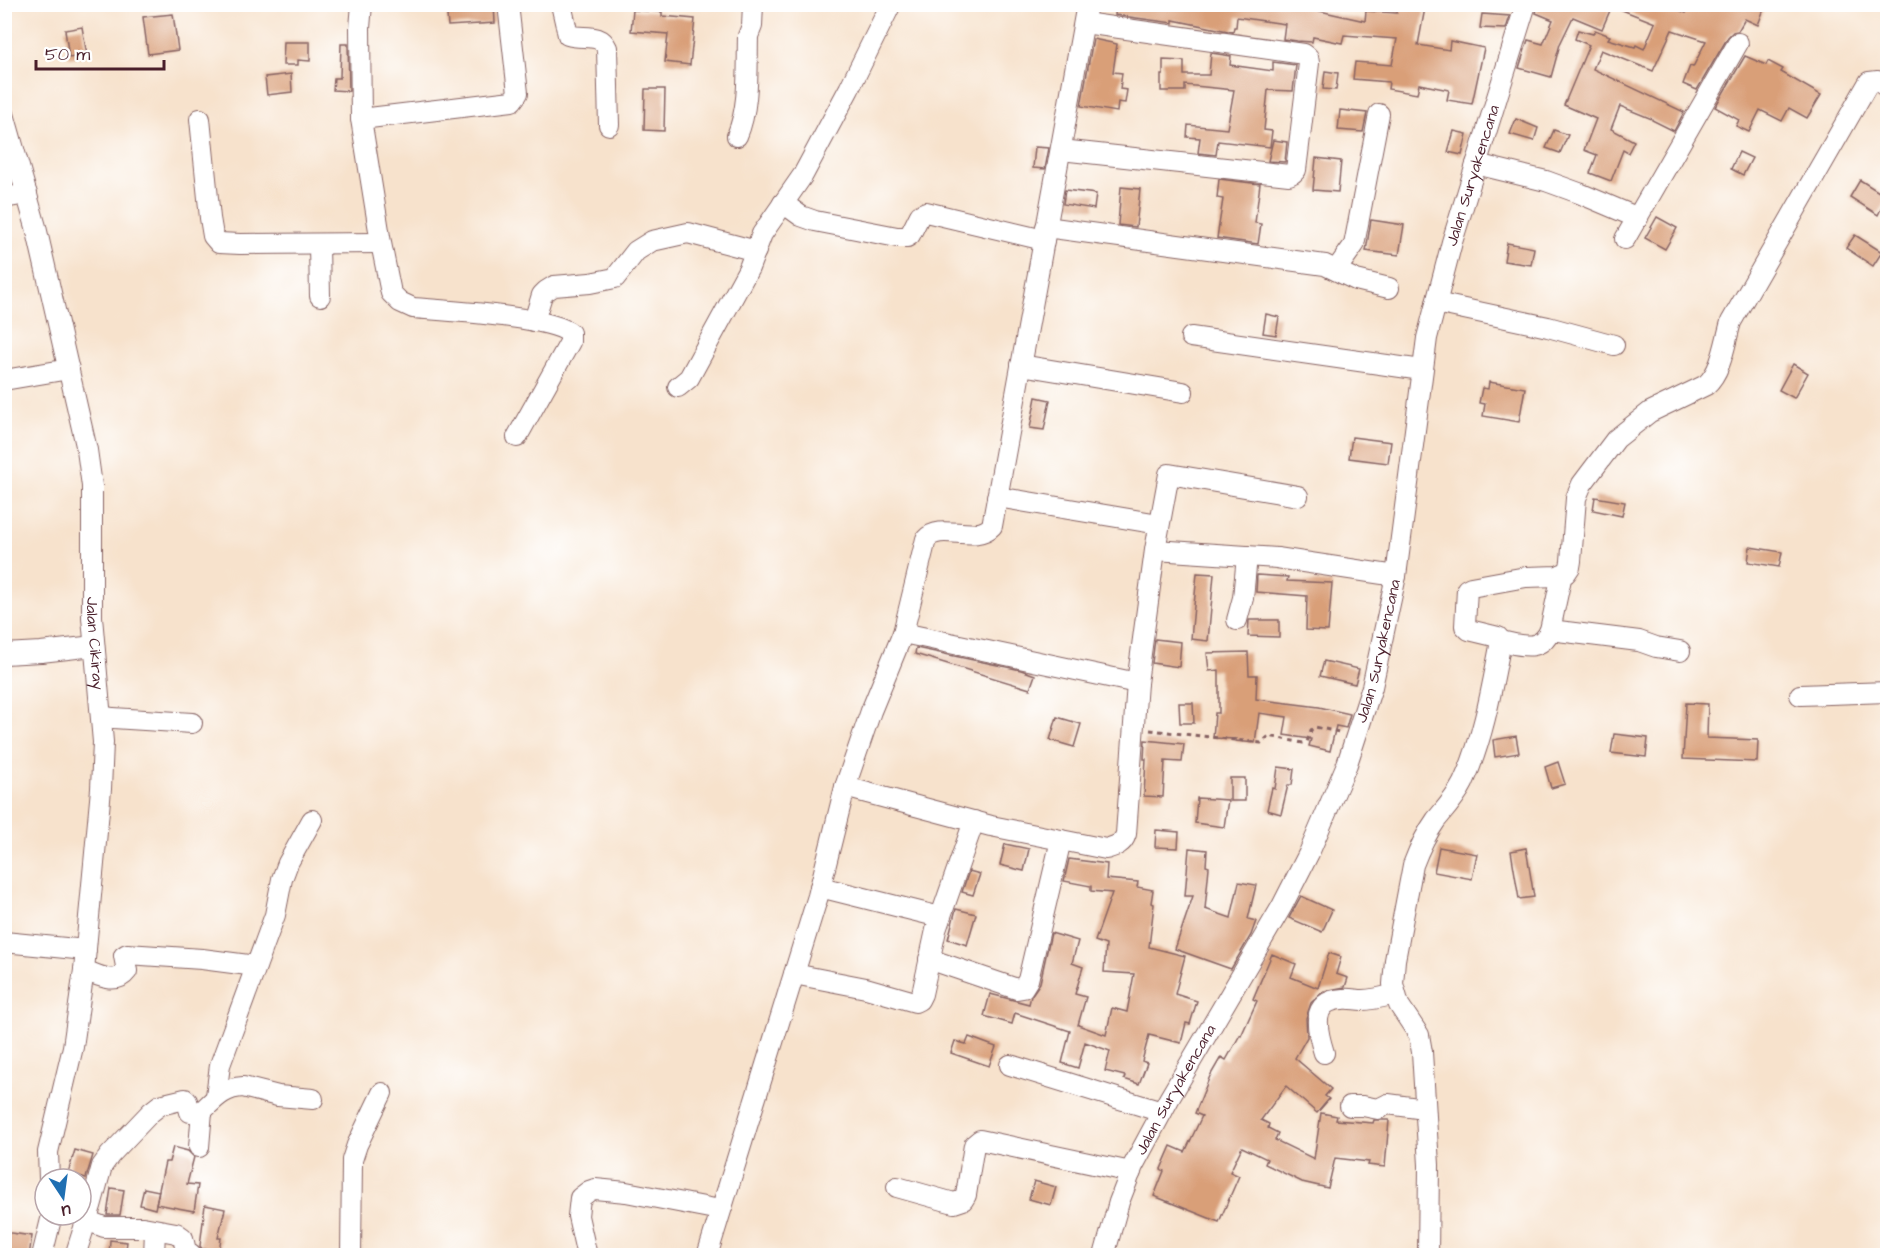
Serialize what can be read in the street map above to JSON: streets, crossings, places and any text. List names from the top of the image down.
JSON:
{
  "streets": {
    "street": ["Jalan Suryakencana", "Jalan Cikiray"]
  },
  "scale_bar": "50 m",
  "north": "bottom"
}
